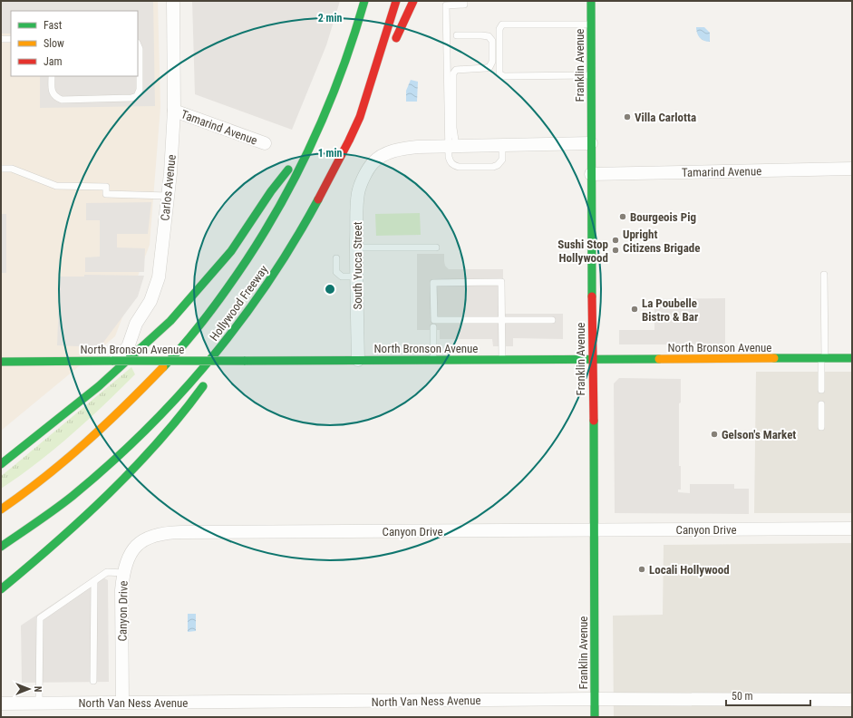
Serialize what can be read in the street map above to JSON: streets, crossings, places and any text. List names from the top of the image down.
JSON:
{
  "streets": {
    "main road": ["Franklin Avenue", "Hollywood Freeway", "North Bronson Avenue"],
    "street": [
      "Tamarind Avenue",
      "Carlos Avenue",
      "South Yucca Street",
      "Canyon Drive",
      "North Van Ness Avenue"
    ]
  },
  "crossings": [
    ["Franklin Avenue", "Tamarind Avenue"],
    ["Franklin Avenue", "North Bronson Avenue"],
    ["Franklin Avenue", "Canyon Drive"],
    ["Franklin Avenue", "North Van Ness Avenue"],
    ["Tamarind Avenue", "Carlos Avenue"],
    ["Carlos Avenue", "North Bronson Avenue"],
    ["South Yucca Street", "North Bronson Avenue"],
    ["Canyon Drive", "North Van Ness Avenue"]
  ],
  "places": [
    "Villa Carlotta",
    "Bourgeois Pig",
    "Upright Citizens Brigade",
    "Sushi Stop Hollywood",
    "La Poubelle Bistro & Bar",
    "Gelson's Market",
    "Locali Hollywood"
  ],
  "legend": ["Fast", "Slow", "Jam"],
  "scale_bar": "50 m",
  "north": "right",
  "rings": ["2 min", "1 min"]
}
